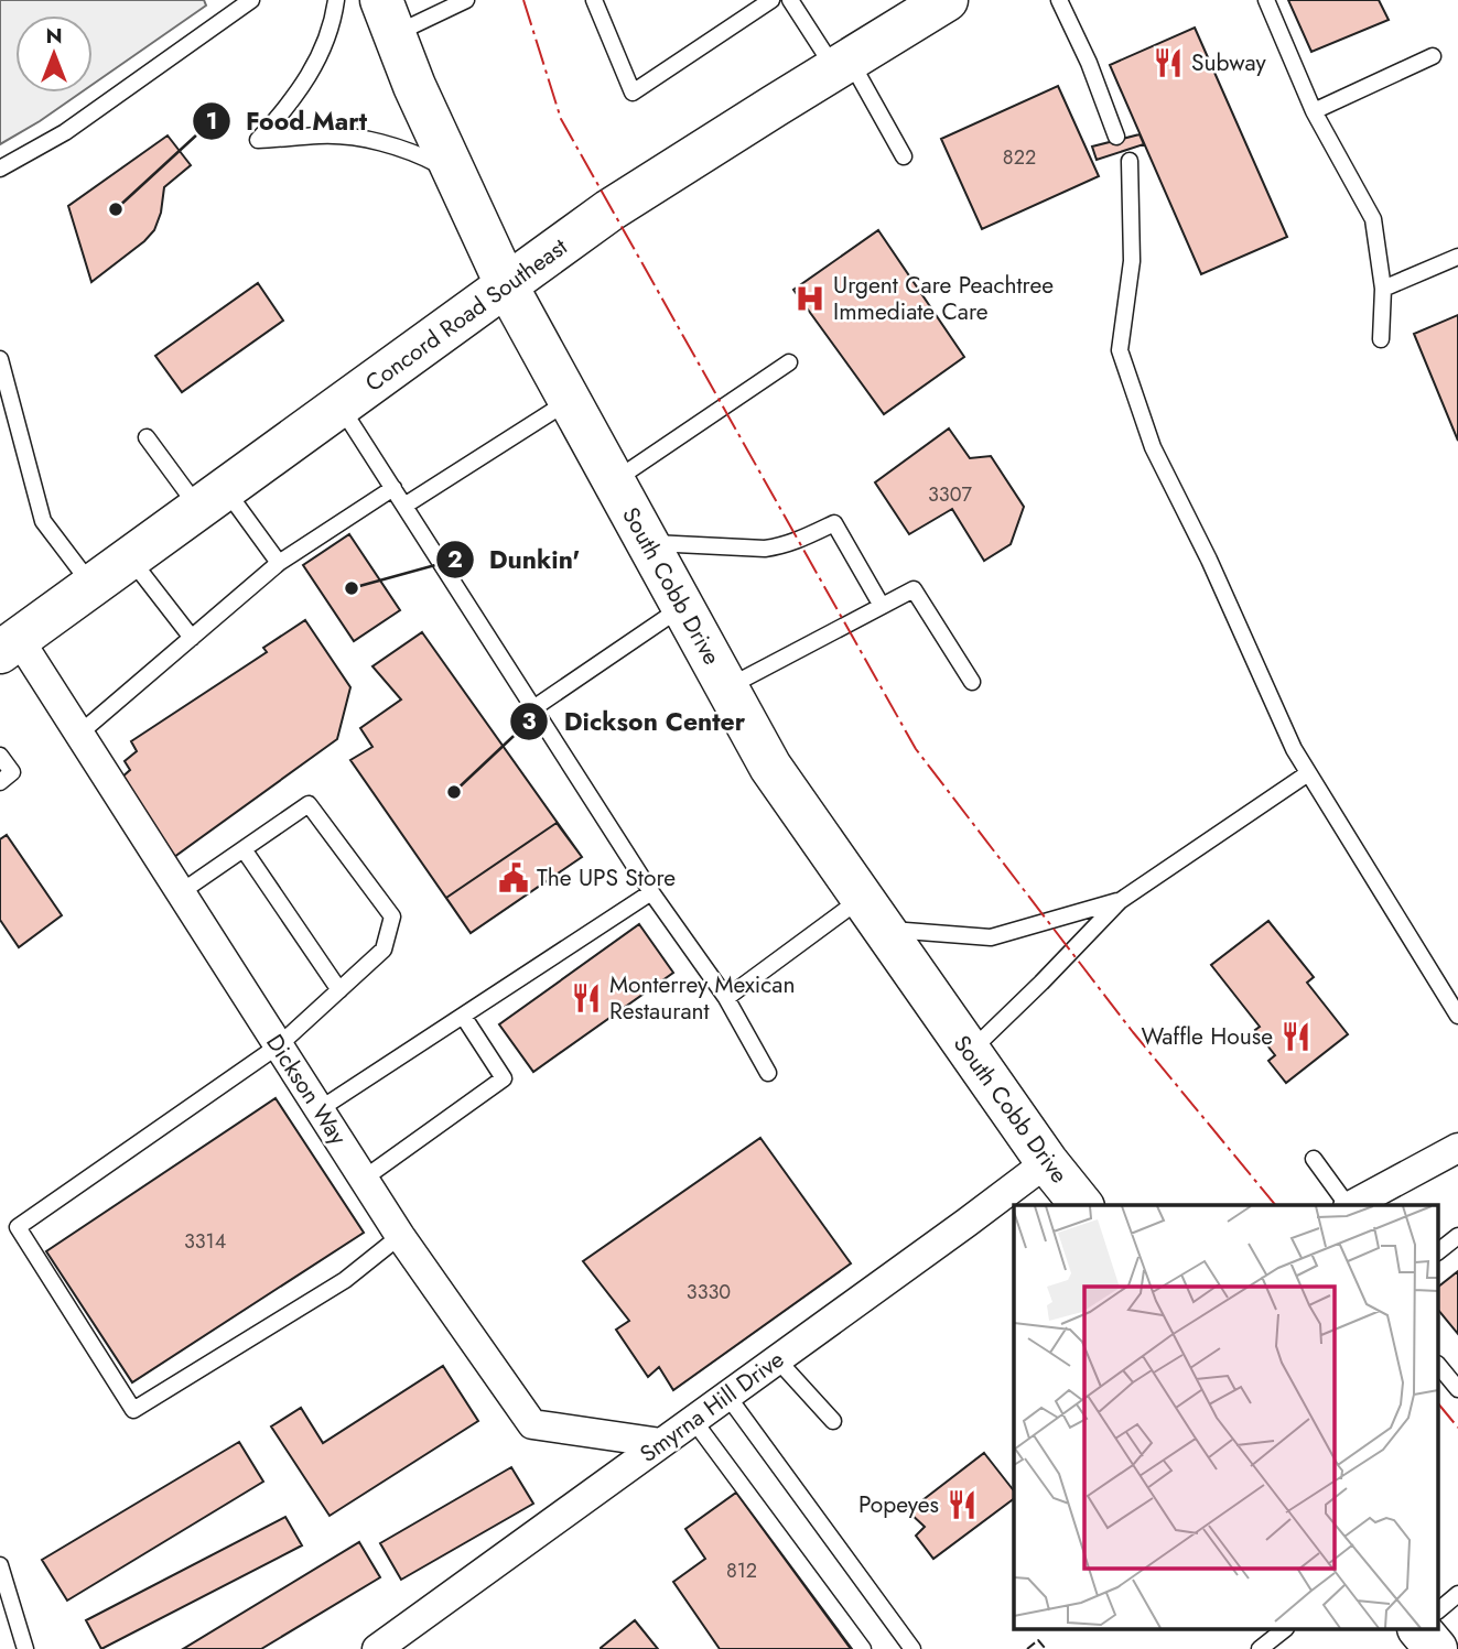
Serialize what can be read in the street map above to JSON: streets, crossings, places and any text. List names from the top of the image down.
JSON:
{
  "streets": {
    "main road": ["Concord Road Southeast", "South Cobb Drive"],
    "street": ["Dickson Way", "Smyrna Hill Drive"]
  },
  "crossings": [
    ["Concord Road Southeast", "South Cobb Drive"],
    ["Concord Road Southeast", "Dickson Way"],
    ["South Cobb Drive", "Smyrna Hill Drive"],
    ["Dickson Way", "Smyrna Hill Drive"]
  ],
  "places": {
    "restaurant": [
      "Subway",
      "Monterrey Mexican Restaurant",
      "Waffle House",
      "Popeyes"
    ],
    "other": ["Food Mart", "Dunkin'", "Dickson Center"],
    "hospital": ["Urgent Care Peachtree Immediate Care"],
    "public building": ["The UPS Store"]
  },
  "house_numbers": [
    "822",
    "3307",
    "3314",
    "3330",
    "812"
  ],
  "north": "top"
}
